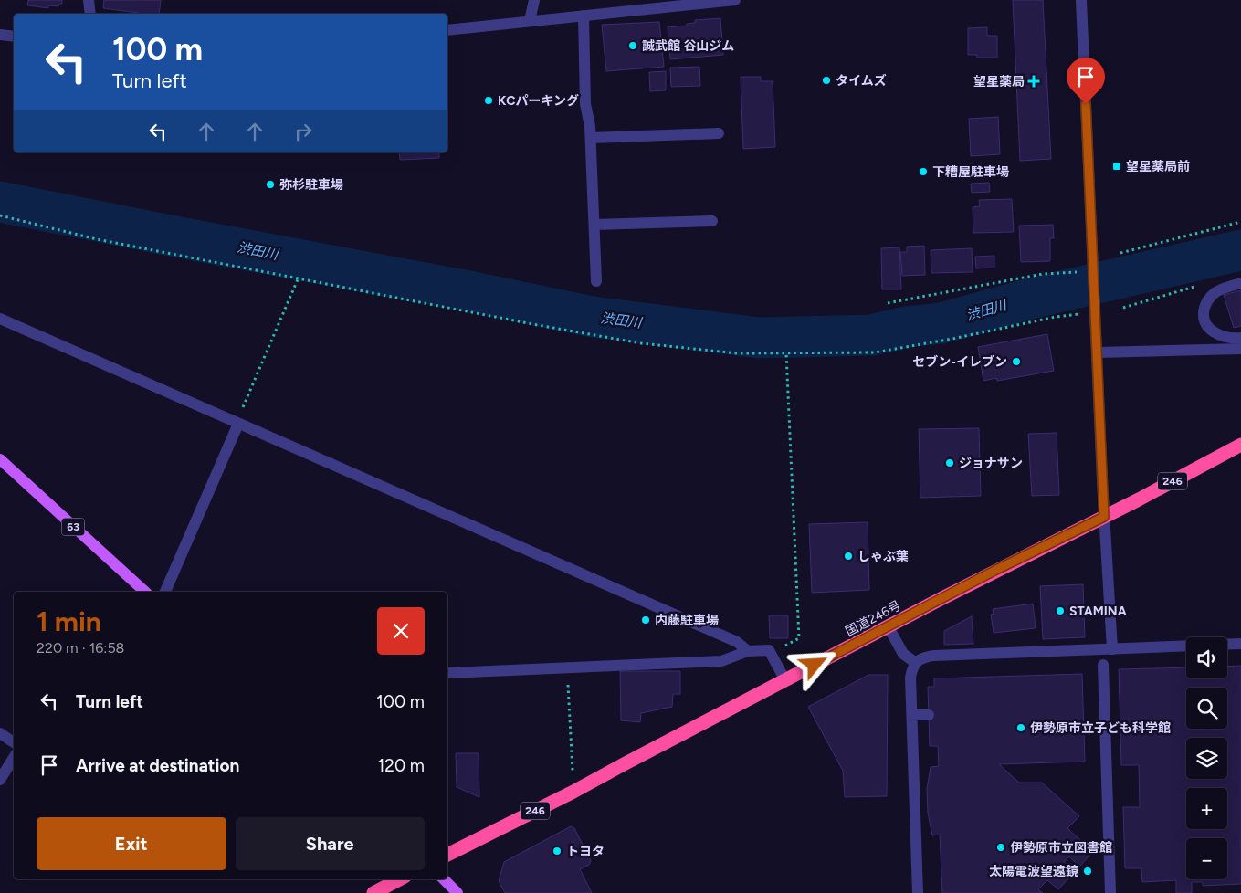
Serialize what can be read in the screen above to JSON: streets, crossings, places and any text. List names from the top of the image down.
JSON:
{
  "streets": {
    "highway": ["246", "国道246号"],
    "main road": ["63"]
  },
  "water": ["渋田川"],
  "places": {
    "other": [
      "誠武館 谷山ジム",
      "タイムズ",
      "KCパーキング",
      "下糟屋駐車場",
      "弥杉駐車場",
      "セブン-イレブン",
      "ジョナサン",
      "しゃぶ葉",
      "STAMINA",
      "内藤駐車場",
      "伊勢原市立子ども科学館",
      "伊勢原市立図書館",
      "トヨタ",
      "太陽電波望遠鏡"
    ],
    "health": ["望星薬局"],
    "transit": ["望星薬局前"]
  },
  "page": {
    "turn": ["100 m", "Turn left"],
    "heading": ["1 min", "220 m · 16:58"],
    "map_buttons": ["+", "−"],
    "list": [
      {
        "name": "Turn left",
        "value": "100 m"
      },
      {
        "name": "Arrive at destination",
        "value": "120 m"
      }
    ],
    "buttons": ["Exit", "Share"]
  }
}
